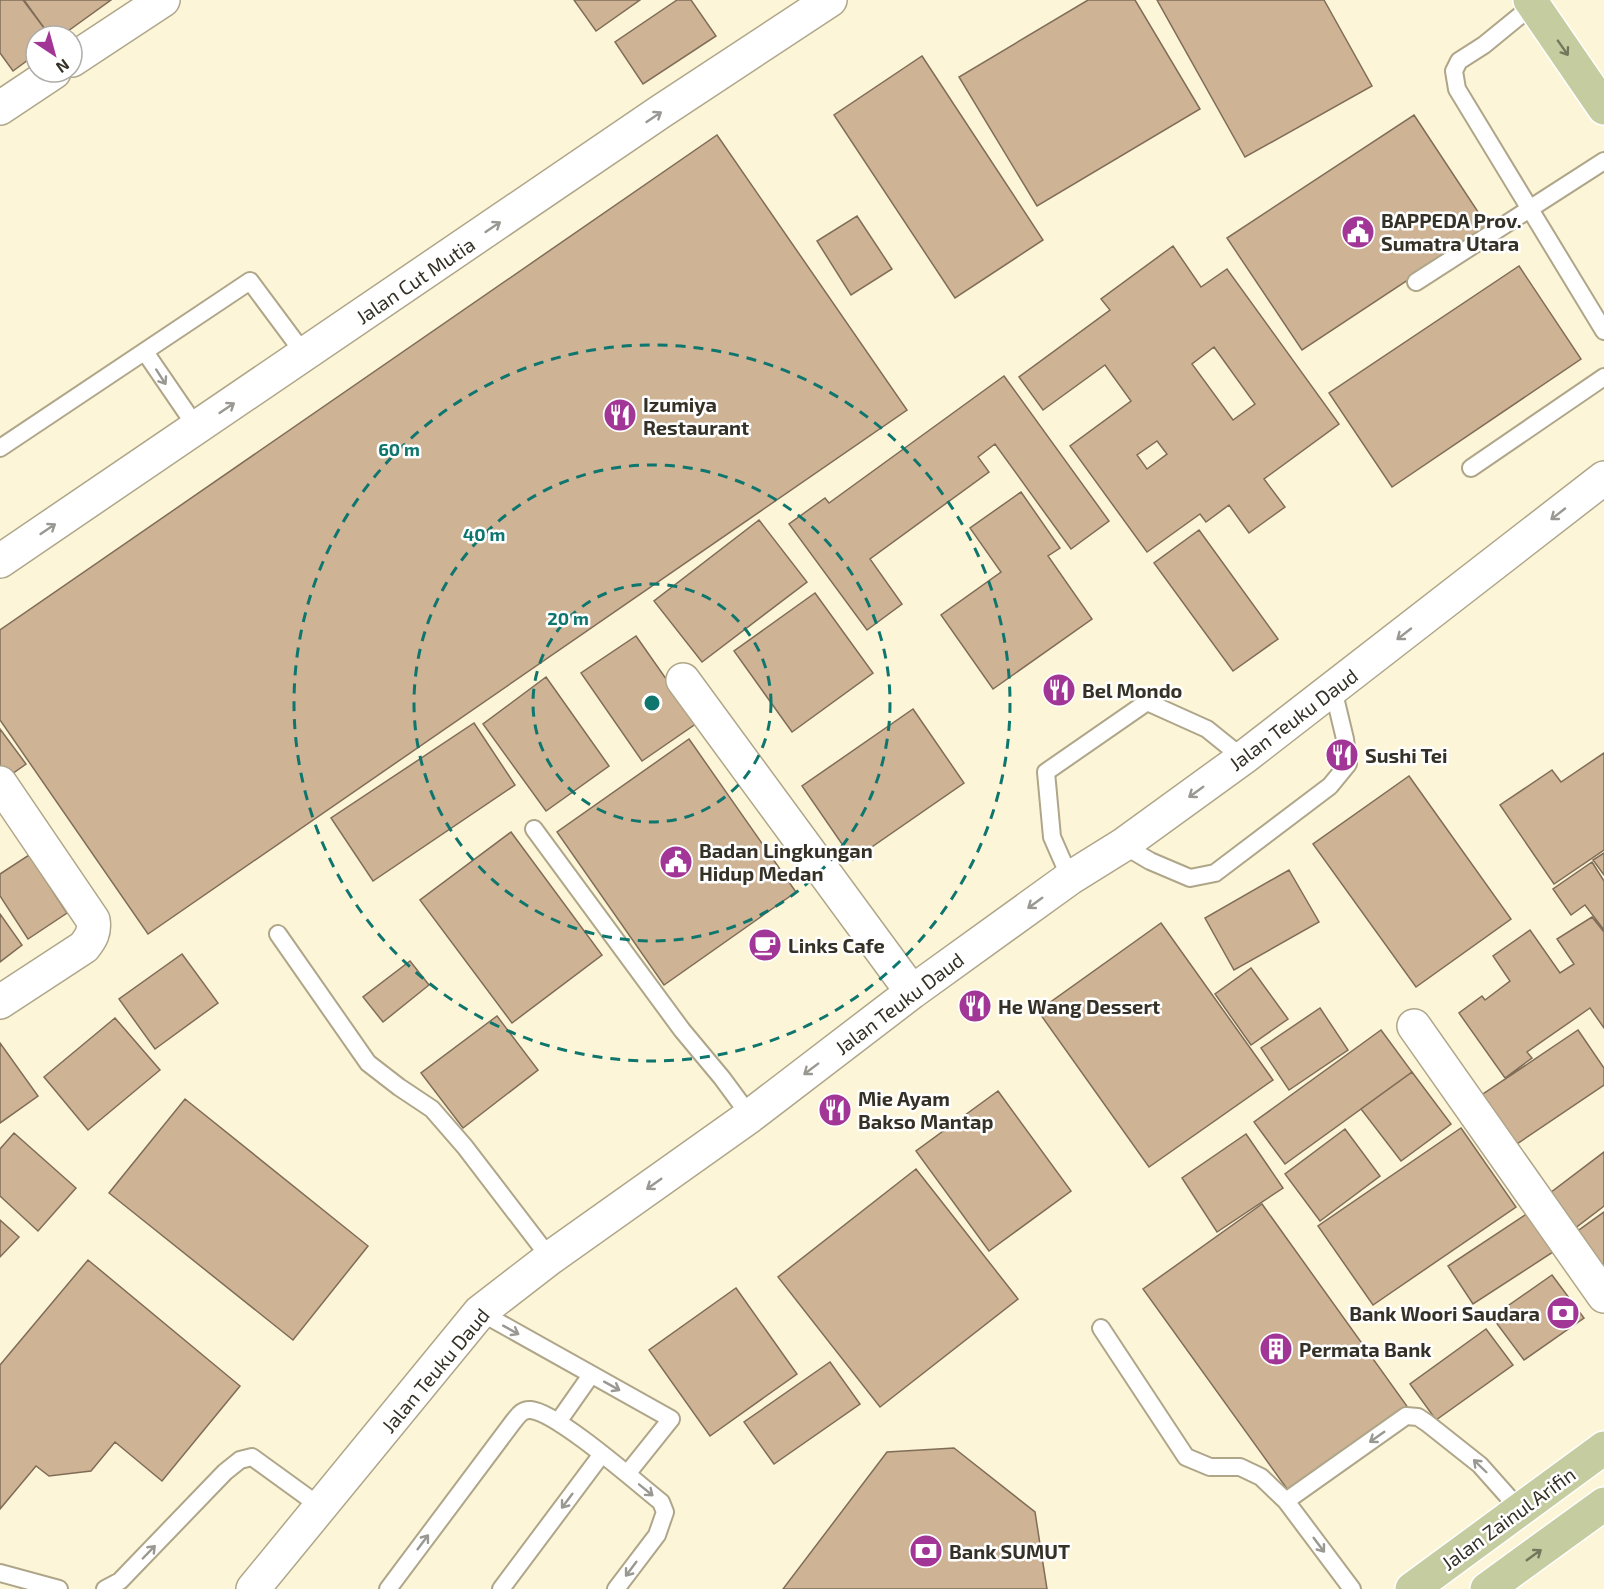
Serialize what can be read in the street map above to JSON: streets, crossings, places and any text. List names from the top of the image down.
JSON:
{
  "streets": {
    "main road": ["Jalan Zainul Arifin"],
    "street": ["Jalan Cut Mutia", "Jalan Teuku Daud"]
  },
  "one_way": ["Jalan Cut Mutia", "Jalan Teuku Daud"],
  "places": {
    "public building": ["BAPPEDA Prov. Sumatra Utara", "Badan Lingkungan Hidup Medan"],
    "restaurant": [
      "Izumiya Restaurant",
      "Bel Mondo",
      "Sushi Tei",
      "He Wang Dessert",
      "Mie Ayam Bakso Mantap"
    ],
    "cafe": ["Links Cafe"],
    "bank": ["Bank Woori Saudara", "Bank SUMUT"],
    "building": ["Permata Bank"]
  },
  "north": "bottom right",
  "rings": ["60 m", "40 m", "20 m"]
}
